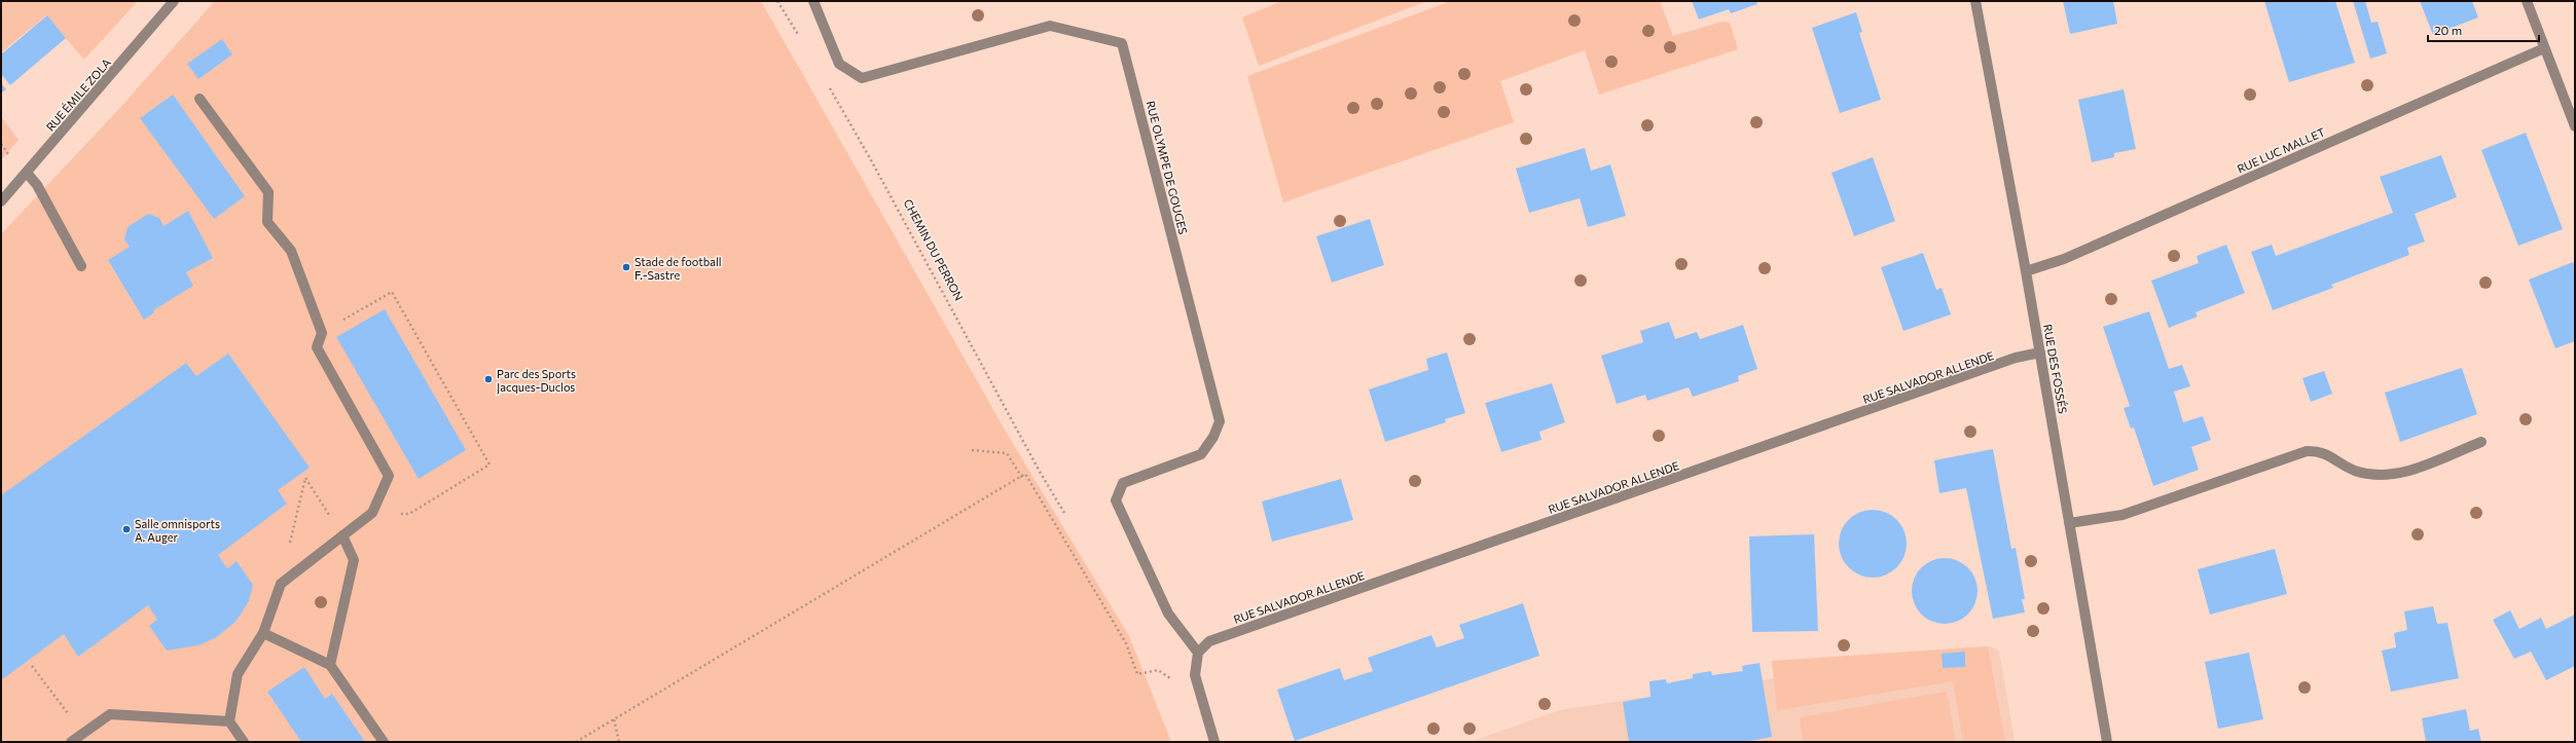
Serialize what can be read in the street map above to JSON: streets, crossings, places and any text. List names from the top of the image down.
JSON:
{
  "streets": {
    "street": [
      "RUE ÉMILE ZOLA",
      "RUE LUC MALLET",
      "RUE OLYMPE DE GOUGES",
      "RUE DES FOSSÉS",
      "RUE SALVADOR ALLENDE"
    ],
    "path": ["CHEMIN DU PERRON"]
  },
  "crossings": [
    ["RUE LUC MALLET", "RUE DES FOSSÉS"],
    ["RUE OLYMPE DE GOUGES", "RUE SALVADOR ALLENDE"],
    ["RUE DES FOSSÉS", "RUE SALVADOR ALLENDE"]
  ],
  "places": ["Stade de football F.-Sastre", "Parc des Sports Jacques-Duclos", "Salle omnisports A. Auger"],
  "scale_bar": "20 m"
}
